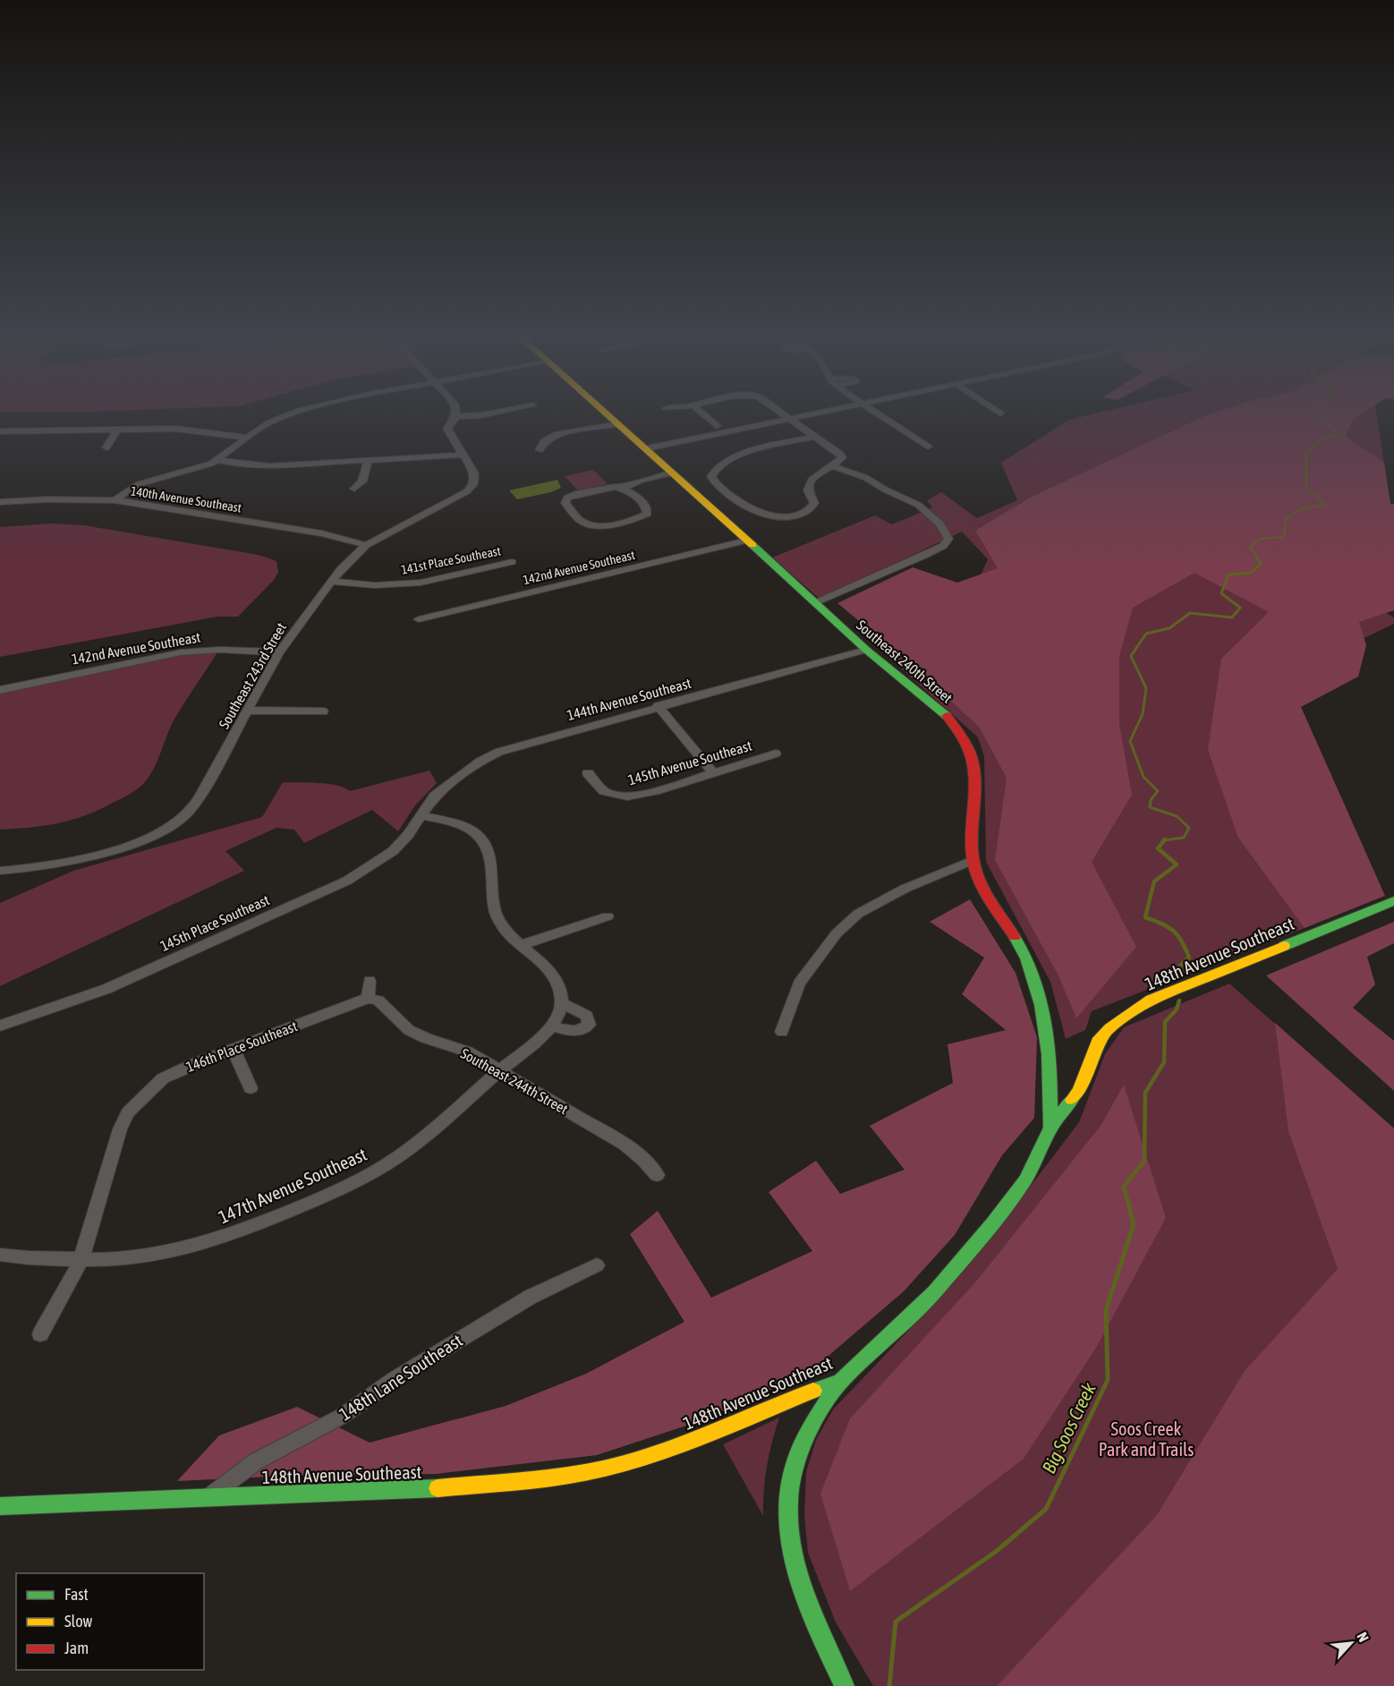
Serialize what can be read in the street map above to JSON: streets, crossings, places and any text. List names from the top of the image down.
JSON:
{
  "streets": {
    "main road": ["Southeast 240th Street", "148th Avenue Southeast"],
    "street": [
      "140th Avenue Southeast",
      "141st Place Southeast",
      "142nd Avenue Southeast",
      "Southeast 243rd Street",
      "144th Avenue Southeast",
      "145th Avenue Southeast",
      "145th Place Southeast",
      "146th Place Southeast",
      "Southeast 244th Street",
      "147th Avenue Southeast",
      "148th Lane Southeast"
    ]
  },
  "crossings": [
    ["140th Avenue Southeast", "Southeast 243rd Street"],
    ["141st Place Southeast", "Southeast 243rd Street"],
    ["142nd Avenue Southeast", "Southeast 240th Street"],
    ["142nd Avenue Southeast", "Southeast 243rd Street"],
    ["Southeast 240th Street", "144th Avenue Southeast"],
    ["Southeast 240th Street", "148th Avenue Southeast"],
    ["144th Avenue Southeast", "145th Place Southeast"],
    ["148th Avenue Southeast", "148th Lane Southeast"],
    ["146th Place Southeast", "Southeast 244th Street"],
    ["146th Place Southeast", "147th Avenue Southeast"],
    ["Southeast 244th Street", "147th Avenue Southeast"]
  ],
  "water": ["Big Soos Creek"],
  "parks": ["Soos Creek Park and Trails"],
  "legend": ["Fast", "Slow", "Jam"],
  "north": "top right"
}
